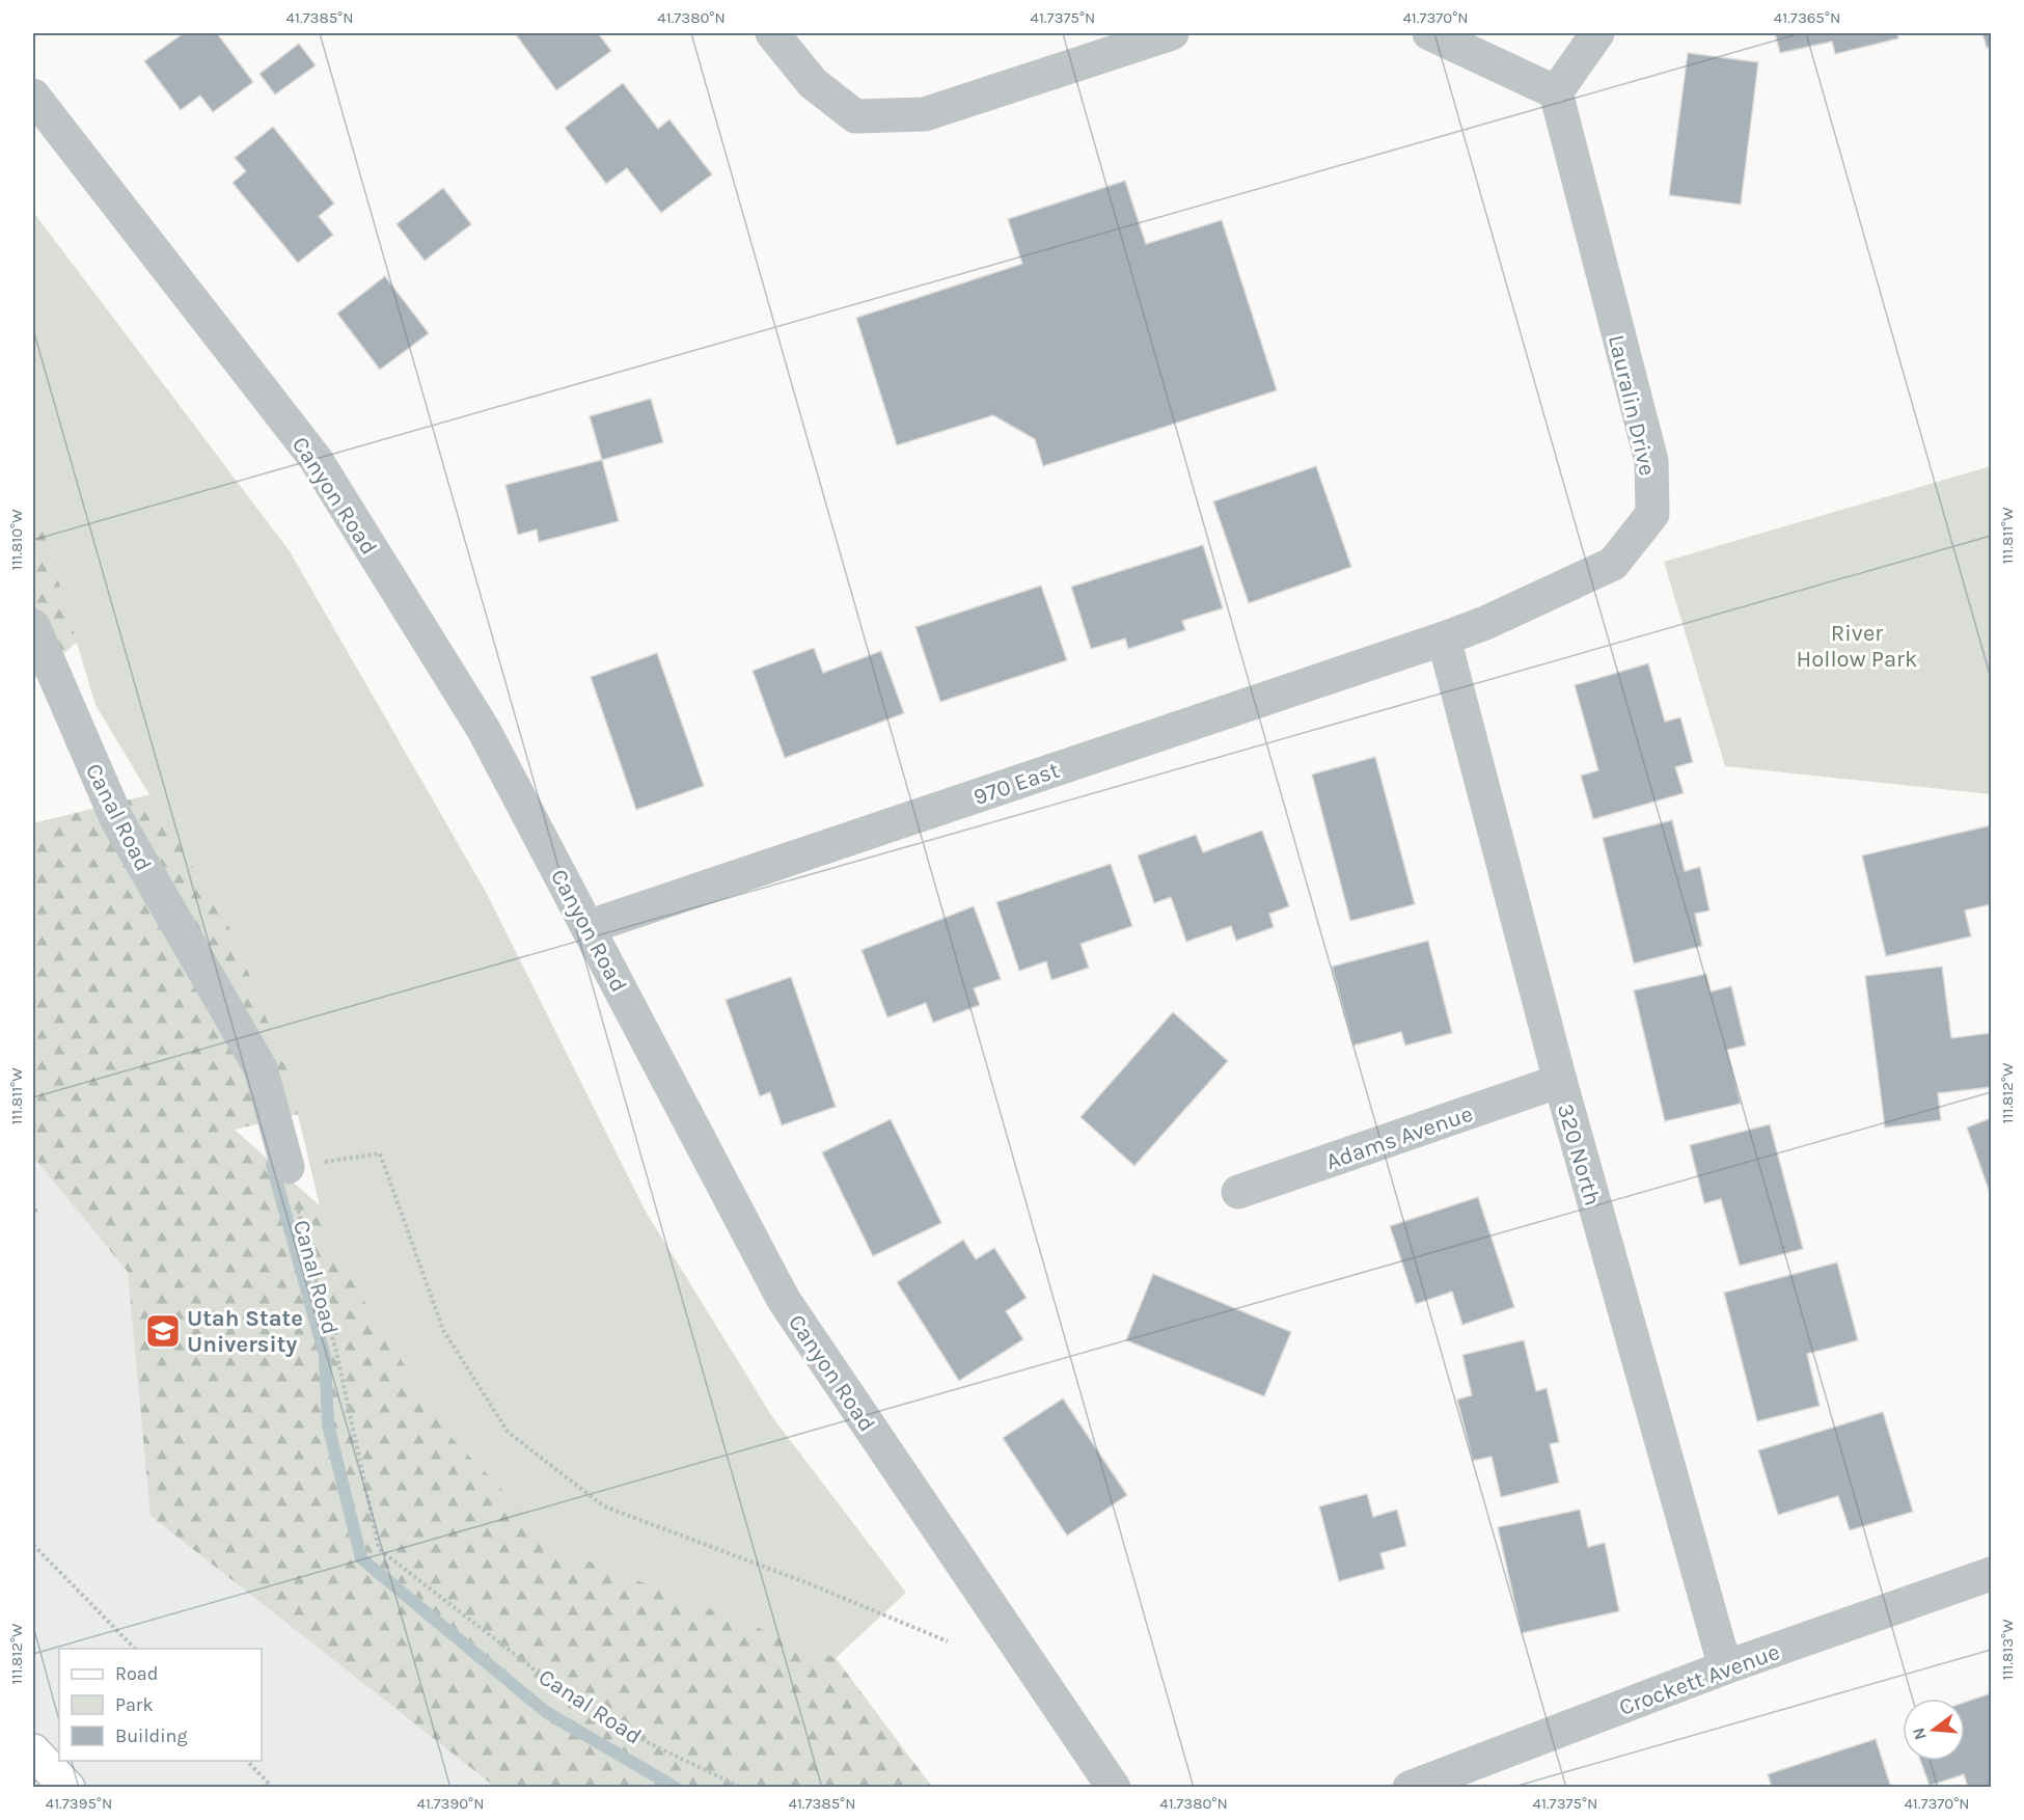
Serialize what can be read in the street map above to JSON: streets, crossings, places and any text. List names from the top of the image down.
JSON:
{
  "streets": {
    "street": [
      "Lauralin Drive",
      "Canyon Road",
      "970 East",
      "Canal Road",
      "Adams Avenue",
      "320 North",
      "Crockett Avenue"
    ]
  },
  "crossings": [
    ["Lauralin Drive", "970 East"],
    ["Lauralin Drive", "320 North"],
    ["Canyon Road", "970 East"],
    ["970 East", "320 North"],
    ["Adams Avenue", "320 North"],
    ["320 North", "Crockett Avenue"]
  ],
  "parks": ["River Hollow Park"],
  "places": {
    "school or university": ["Utah State University"]
  },
  "legend": ["Road", "Park", "Building"],
  "north": "left",
  "coordinates": [
    "41.7385°N",
    "41.7380°N",
    "41.7375°N",
    "41.7370°N",
    "41.7365°N",
    "111.811°W",
    "111.810°W",
    "111.812°W",
    "111.813°W",
    "41.7395°N",
    "41.7390°N"
  ]
}
